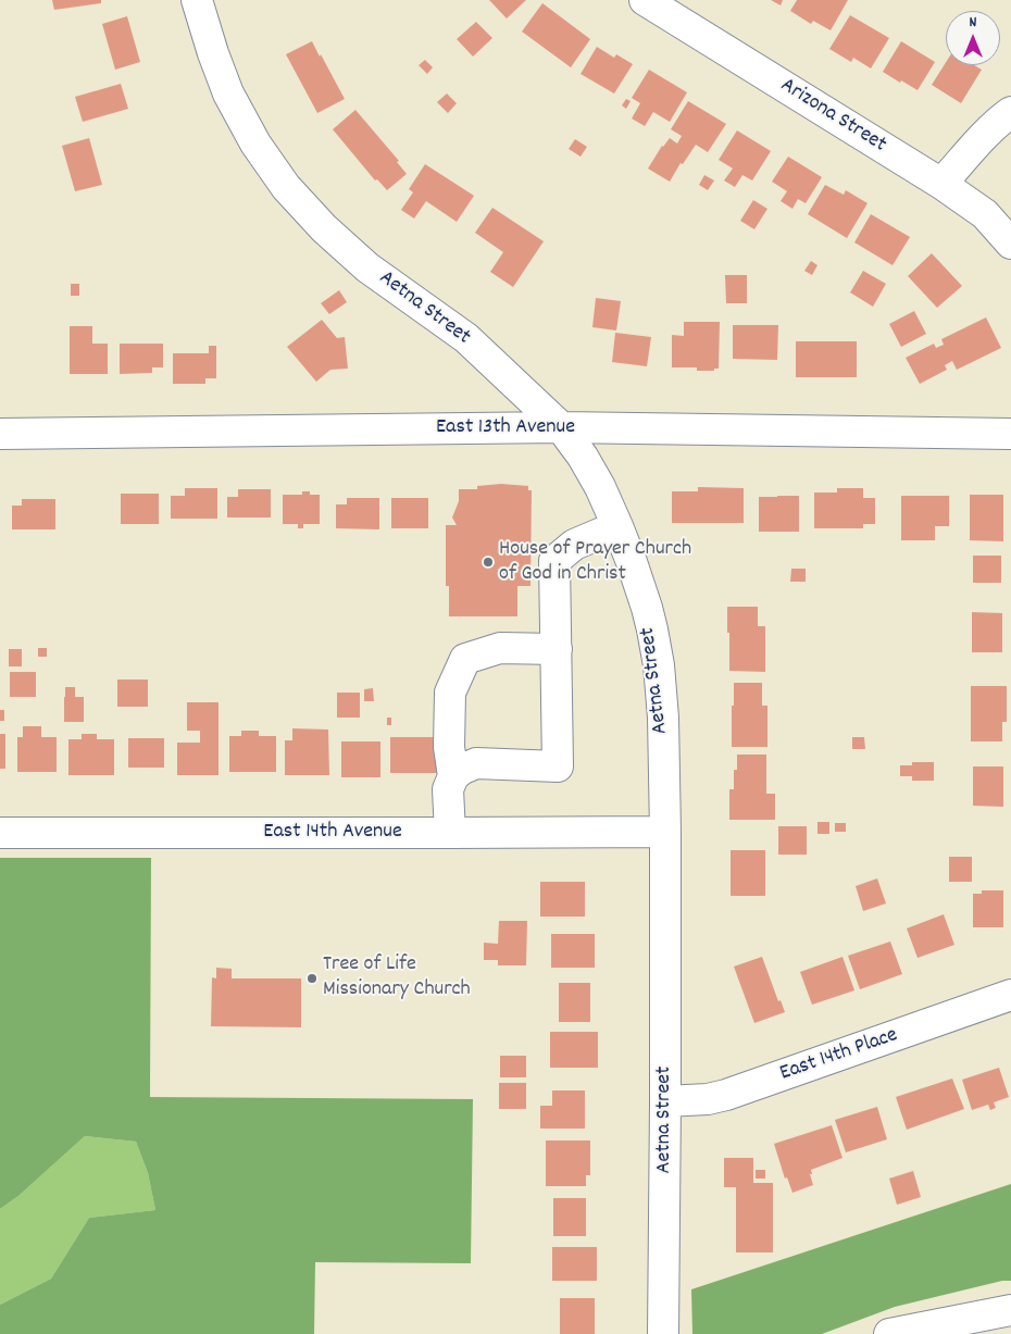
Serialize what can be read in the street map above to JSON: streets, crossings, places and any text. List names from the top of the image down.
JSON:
{
  "streets": {
    "street": [
      "Arizona Street",
      "Aetna Street",
      "East 13th Avenue",
      "East 14th Avenue",
      "East 14th Place"
    ]
  },
  "crossings": [
    ["Aetna Street", "East 13th Avenue"],
    ["Aetna Street", "East 14th Avenue"],
    ["Aetna Street", "East 14th Place"]
  ],
  "places": ["House of Prayer Church of God in Christ", "Tree of Life Missionary Church"],
  "north": "top"
}
